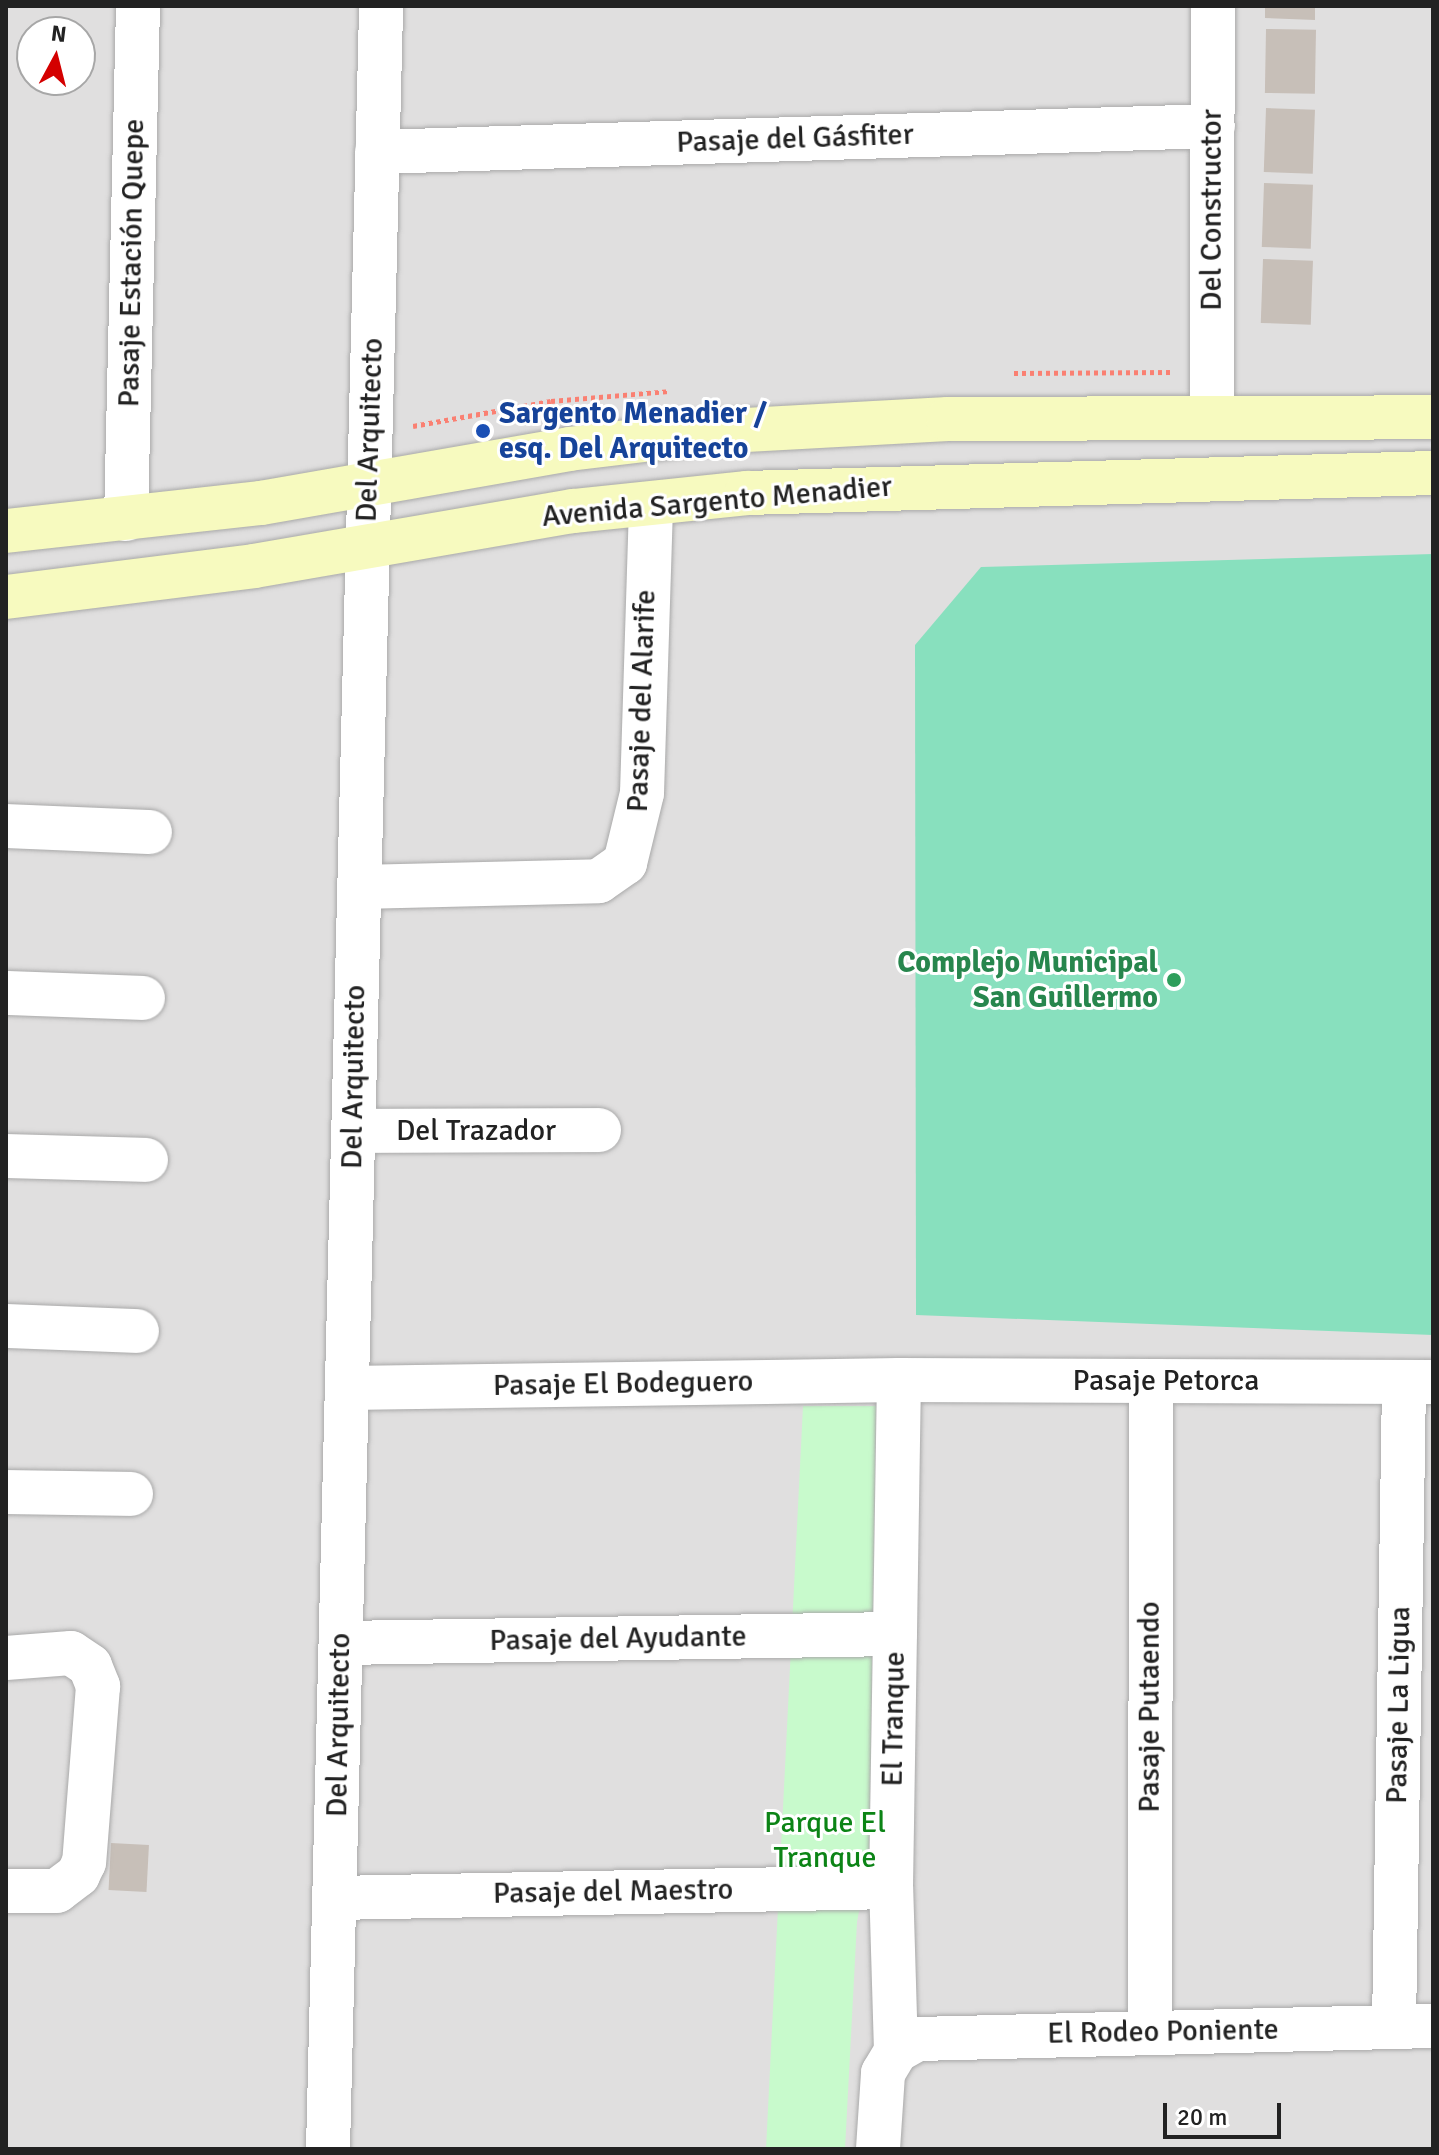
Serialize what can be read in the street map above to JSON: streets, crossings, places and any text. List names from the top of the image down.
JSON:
{
  "streets": {
    "street": [
      "Pasaje del Gásfiter",
      "Del Constructor",
      "Pasaje Estación Quepe",
      "Del Arquitecto",
      "Avenida Sargento Menadier",
      "Pasaje del Alarife",
      "Del Trazador",
      "Pasaje Petorca",
      "Pasaje El Bodeguero",
      "Pasaje del Ayudante",
      "Pasaje La Ligua",
      "Pasaje Putaendo",
      "El Tranque",
      "Pasaje del Maestro",
      "El Rodeo Poniente"
    ]
  },
  "crossings": [
    ["Pasaje del Gásfiter", "Del Constructor"],
    ["Pasaje del Gásfiter", "Del Arquitecto"],
    ["Del Constructor", "Avenida Sargento Menadier"],
    ["Pasaje Estación Quepe", "Avenida Sargento Menadier"],
    ["Del Arquitecto", "Avenida Sargento Menadier"],
    ["Del Arquitecto", "Pasaje del Alarife"],
    ["Del Arquitecto", "Del Trazador"],
    ["Del Arquitecto", "Pasaje El Bodeguero"],
    ["Del Arquitecto", "Pasaje del Ayudante"],
    ["Del Arquitecto", "Pasaje del Maestro"],
    ["Avenida Sargento Menadier", "Pasaje del Alarife"],
    ["Pasaje Petorca", "Pasaje El Bodeguero"],
    ["Pasaje Petorca", "Pasaje La Ligua"],
    ["Pasaje Petorca", "Pasaje Putaendo"],
    ["Pasaje Petorca", "El Tranque"],
    ["Pasaje El Bodeguero", "El Tranque"],
    ["Pasaje del Ayudante", "El Tranque"],
    ["Pasaje La Ligua", "El Rodeo Poniente"],
    ["Pasaje Putaendo", "El Rodeo Poniente"],
    ["El Tranque", "Pasaje del Maestro"],
    ["El Tranque", "El Rodeo Poniente"]
  ],
  "parks": ["Parque El Tranque"],
  "places": ["Sargento Menadier / esq. Del Arquitecto", "Complejo Municipal San Guillermo"],
  "scale_bar": "20 m",
  "north": "top"
}
